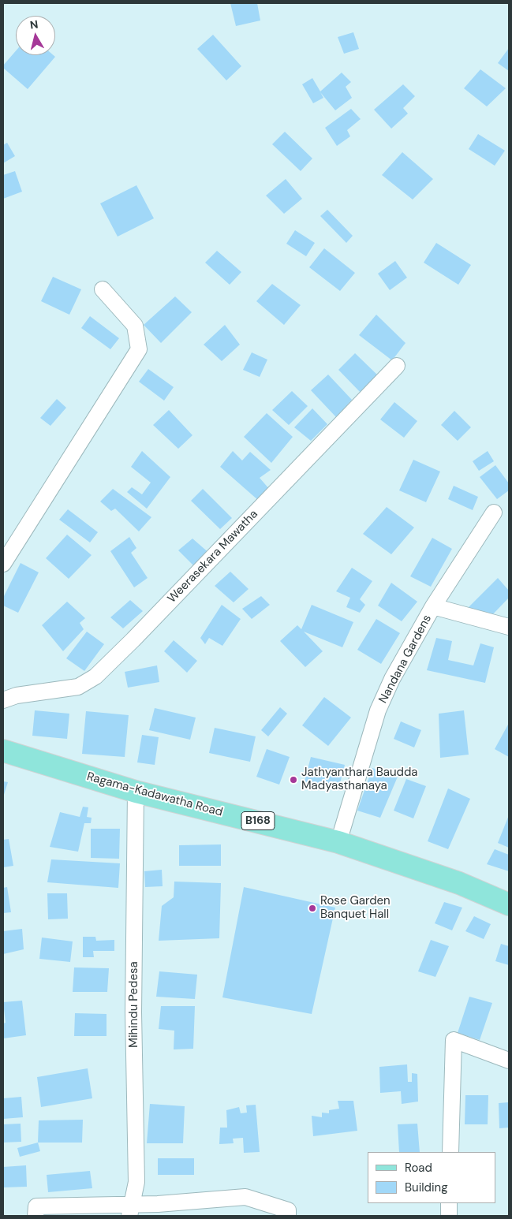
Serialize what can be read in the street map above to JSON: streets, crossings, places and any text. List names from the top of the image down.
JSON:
{
  "streets": {
    "main road": ["Ragama-Kadawatha Road", "B168"],
    "street": ["Weerasekara Mawatha", "Nandana Gardens", "Mihindu Pedesa"]
  },
  "crossings": [
    ["Nandana Gardens", "Ragama-Kadawatha Road"],
    ["Ragama-Kadawatha Road", "Mihindu Pedesa"]
  ],
  "places": ["Jathyanthara Baudda Madyasthanaya", "Rose Garden Banquet Hall"],
  "legend": ["Road", "Building"],
  "north": "top"
}
